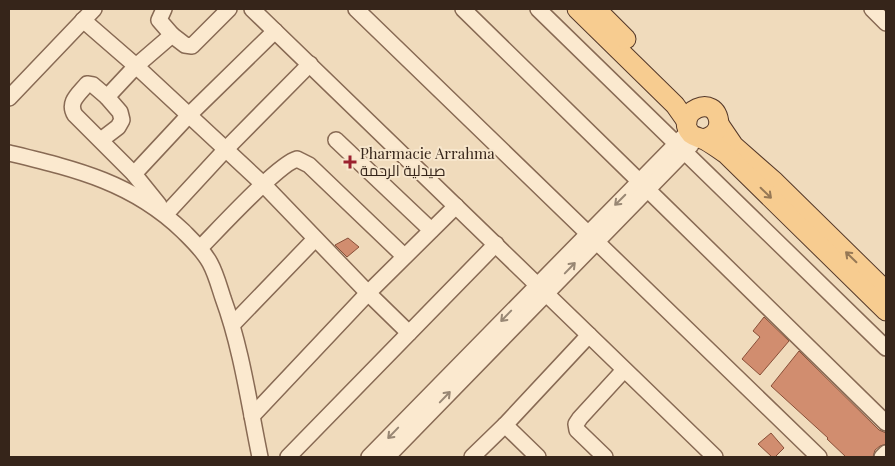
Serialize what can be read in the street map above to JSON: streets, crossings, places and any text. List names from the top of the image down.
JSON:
{
  "places": {
    "health": ["Pharmacie Arrahma صيدلية الرحمة"]
  }
}
